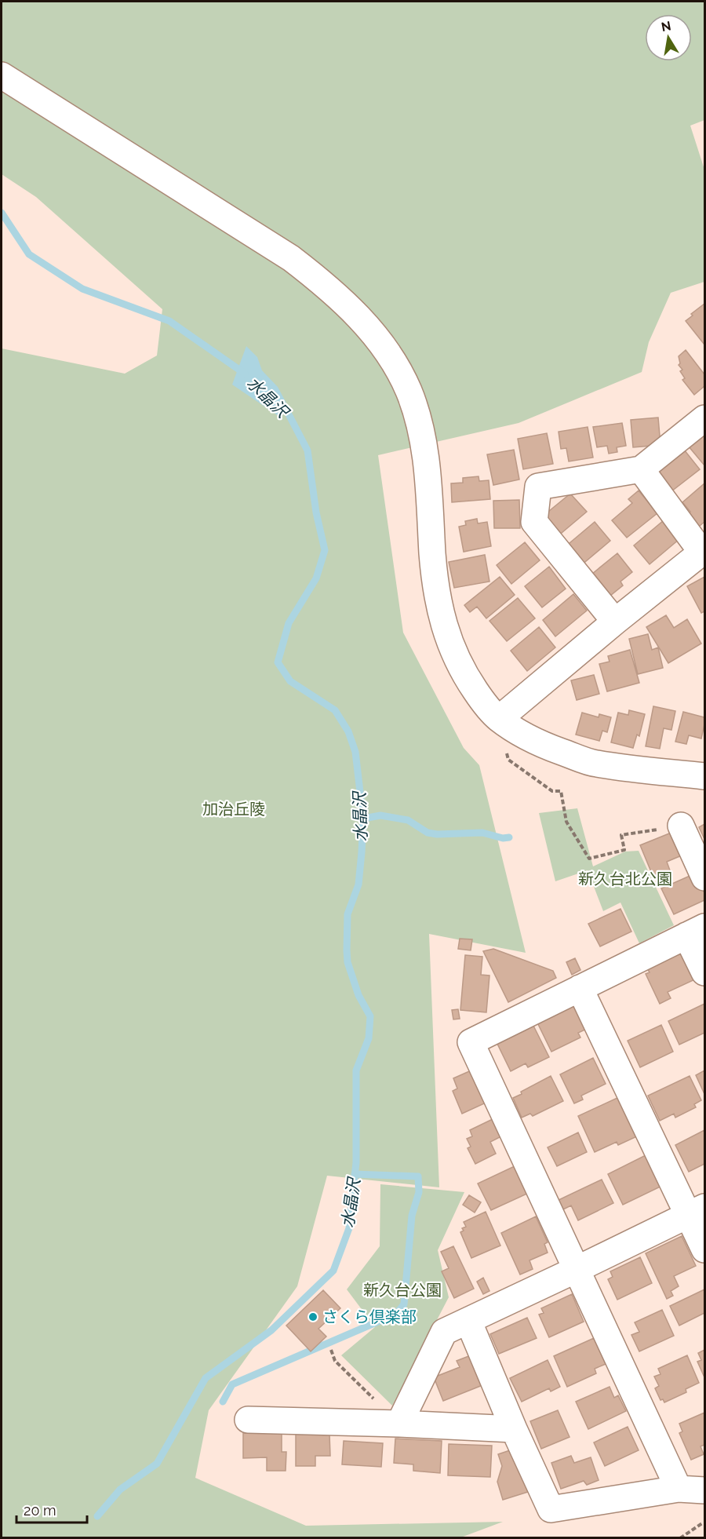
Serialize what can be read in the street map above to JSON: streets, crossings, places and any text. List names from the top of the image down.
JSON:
{
  "water": ["水晶沢"],
  "parks": ["加治丘陵", "新久台北公園", "新久台公園"],
  "places": ["さくら倶楽部"],
  "scale_bar": "20 m",
  "north": "top"
}
